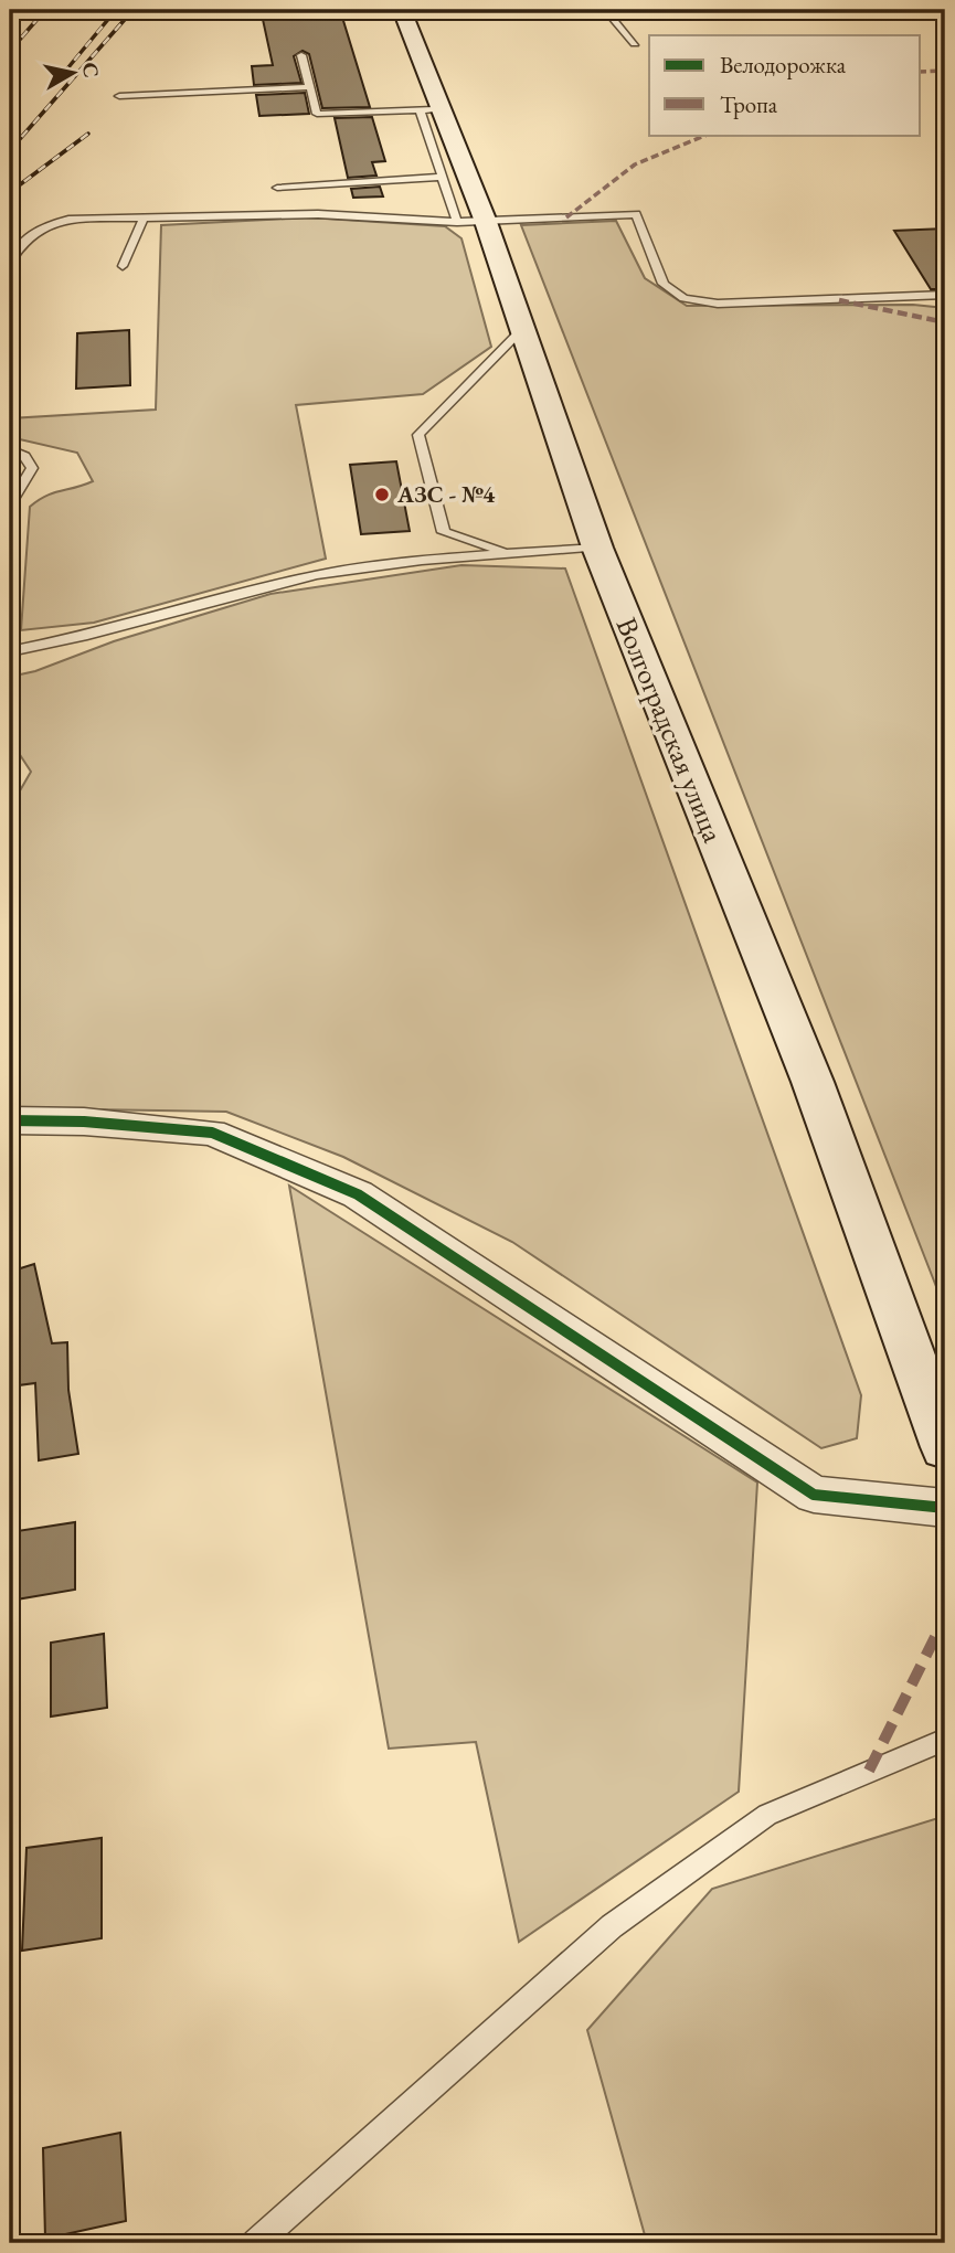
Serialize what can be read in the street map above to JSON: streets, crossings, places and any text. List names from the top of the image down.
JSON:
{
  "streets": {
    "main road": ["Волгоградская улица"]
  },
  "places": ["АЗС - №4"],
  "legend": ["Велодорожка", "Тропа"],
  "north": "right"
}
